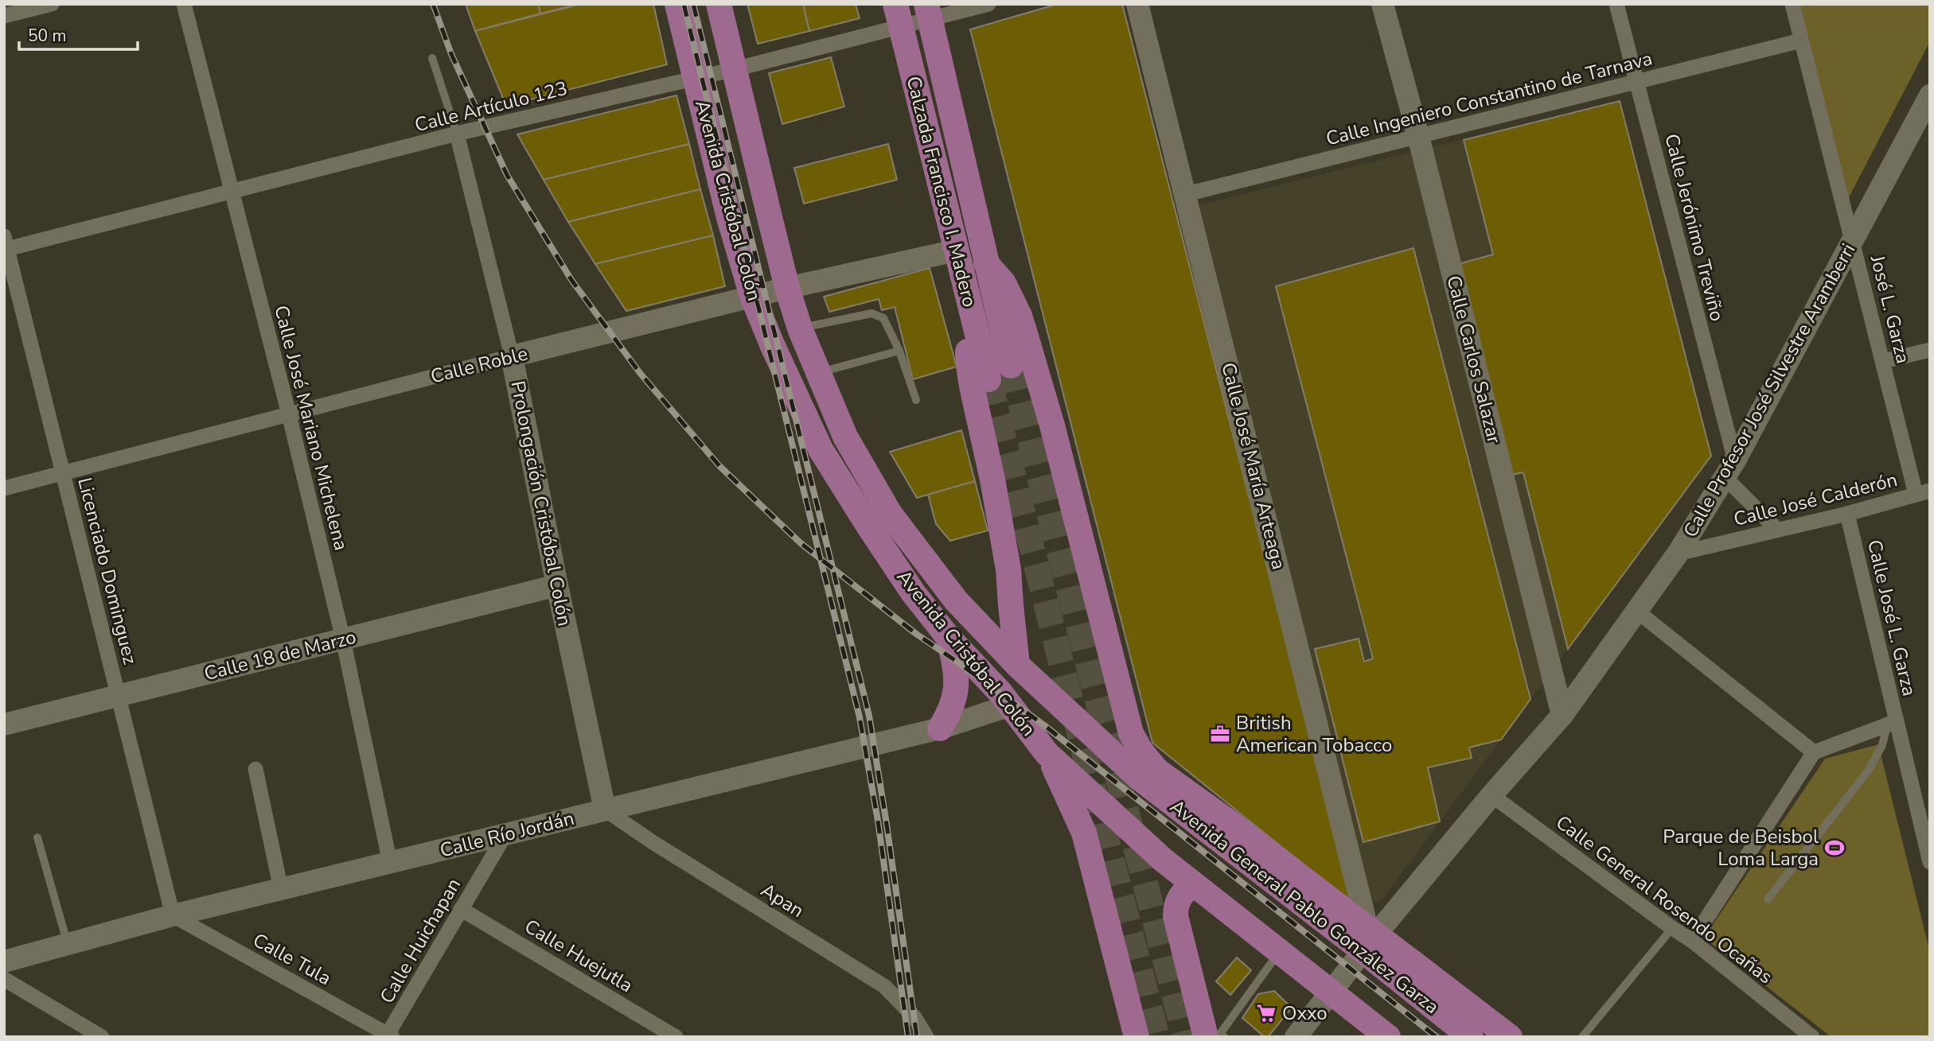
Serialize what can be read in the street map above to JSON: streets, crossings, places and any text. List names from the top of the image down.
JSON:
{
  "streets": {
    "main road": ["Calzada Francisco I. Madero", "Avenida Cristóbal Colón", "Avenida General Pablo González Garza"],
    "street": [
      "Calle Ingeniero Constantino de Tarnava",
      "Calle Artículo 123",
      "Calle Jerónimo Treviño",
      "José L. Garza",
      "Calle Carlos Salazar",
      "Calle Roble",
      "Calle Profesor José Silvestre Aramberri",
      "Calle José Mariano Michelena",
      "Calle José María Arteaga",
      "Calle José Calderón",
      "Prolongación Cristóbal Colón",
      "Licenciado Dominguez",
      "Calle José L. Garza",
      "Calle 18 de Marzo",
      "Calle Río Jordán",
      "Calle General Rosendo Ocañas",
      "Apan",
      "Calle Huichapan",
      "Calle Huejutla",
      "Calle Tula"
    ]
  },
  "crossings": [
    ["Calle Ingeniero Constantino de Tarnava", "Calle Jerónimo Treviño"],
    ["Calle Ingeniero Constantino de Tarnava", "José L. Garza"],
    ["Calle Ingeniero Constantino de Tarnava", "Calle Carlos Salazar"],
    ["Calle Ingeniero Constantino de Tarnava", "Calle José María Arteaga"],
    ["Calle Artículo 123", "Calzada Francisco I. Madero"],
    ["Calle Artículo 123", "Avenida Cristóbal Colón"],
    ["Calle Artículo 123", "Calle José Mariano Michelena"],
    ["Calle Artículo 123", "Prolongación Cristóbal Colón"],
    ["Calle Artículo 123", "Licenciado Dominguez"],
    ["Calzada Francisco I. Madero", "Calle Roble"],
    ["Avenida Cristóbal Colón", "Calle Roble"],
    ["Avenida Cristóbal Colón", "Calle Río Jordán"],
    ["Avenida Cristóbal Colón", "Avenida General Pablo González Garza"],
    ["Calle Jerónimo Treviño", "Calle Profesor José Silvestre Aramberri"],
    ["José L. Garza", "Calle Profesor José Silvestre Aramberri"],
    ["José L. Garza", "Calle José Calderón"],
    ["Calle Carlos Salazar", "Calle Profesor José Silvestre Aramberri"],
    ["Calle Roble", "Calle José Mariano Michelena"],
    ["Calle Roble", "Prolongación Cristóbal Colón"],
    ["Calle Roble", "Licenciado Dominguez"],
    ["Calle Profesor José Silvestre Aramberri", "Calle José María Arteaga"],
    ["Calle Profesor José Silvestre Aramberri", "Calle José Calderón"],
    ["Calle Profesor José Silvestre Aramberri", "Calle General Rosendo Ocañas"],
    ["Calle Profesor José Silvestre Aramberri", "Avenida General Pablo González Garza"],
    ["Calle José Mariano Michelena", "Calle 18 de Marzo"],
    ["Calle José Mariano Michelena", "Calle Río Jordán"],
    ["Calle José María Arteaga", "Avenida General Pablo González Garza"],
    ["Calle José Calderón", "Calle José L. Garza"],
    ["Prolongación Cristóbal Colón", "Calle 18 de Marzo"],
    ["Prolongación Cristóbal Colón", "Calle Río Jordán"],
    ["Prolongación Cristóbal Colón", "Apan"],
    ["Licenciado Dominguez", "Calle 18 de Marzo"],
    ["Licenciado Dominguez", "Calle Río Jordán"],
    ["Licenciado Dominguez", "Calle Tula"],
    ["Calle Río Jordán", "Apan"],
    ["Calle Río Jordán", "Calle Huichapan"],
    ["Calle Río Jordán", "Calle Tula"],
    ["Calle Huichapan", "Calle Huejutla"],
    ["Calle Huichapan", "Calle Tula"]
  ],
  "places": {
    "office": ["British American Tobacco"],
    "sports": ["Parque de Beisbol Loma Larga"],
    "supermarket": ["Oxxo"]
  },
  "scale_bar": "50 m"
}
